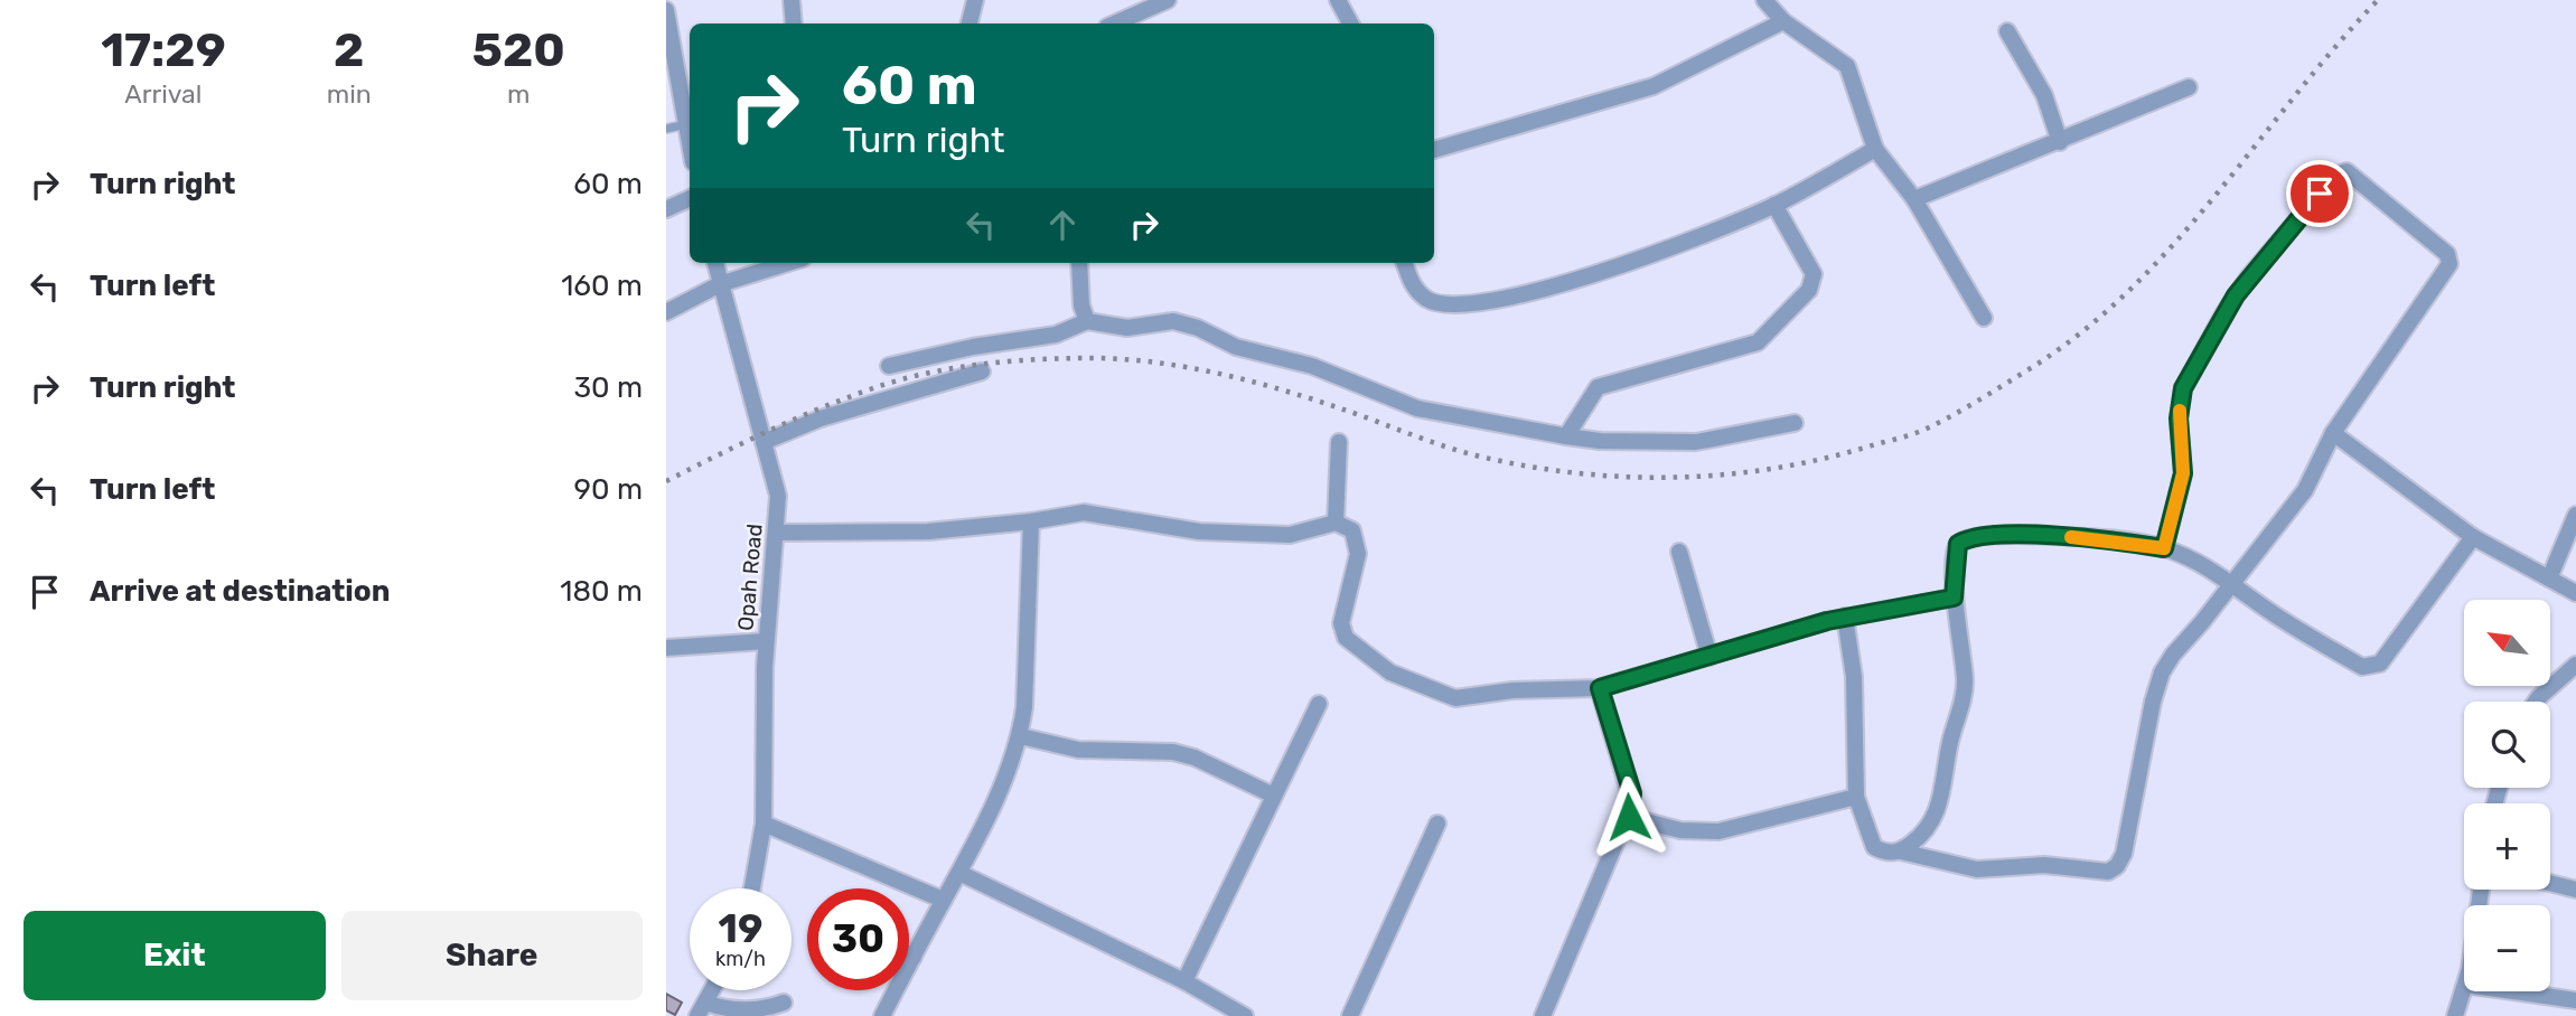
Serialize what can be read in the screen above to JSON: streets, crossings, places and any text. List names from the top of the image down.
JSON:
{
  "streets": {
    "street": ["Opah Road"]
  },
  "north": "top left",
  "page": {
    "eta": [
      "17:29",
      "Arrival",
      "2",
      "min",
      "520",
      "m"
    ],
    "turn": ["60 m", "Turn right"],
    "list": [
      {
        "name": "Turn right",
        "value": "60 m"
      },
      {
        "name": "Turn left",
        "value": "160 m"
      },
      {
        "name": "Turn right",
        "value": "30 m"
      },
      {
        "name": "Turn left",
        "value": "90 m"
      },
      {
        "name": "Arrive at destination",
        "value": "180 m"
      }
    ],
    "map_buttons": ["+", "−"],
    "speed": "19 km/h",
    "limit": "30",
    "buttons": ["Exit", "Share"]
  }
}
